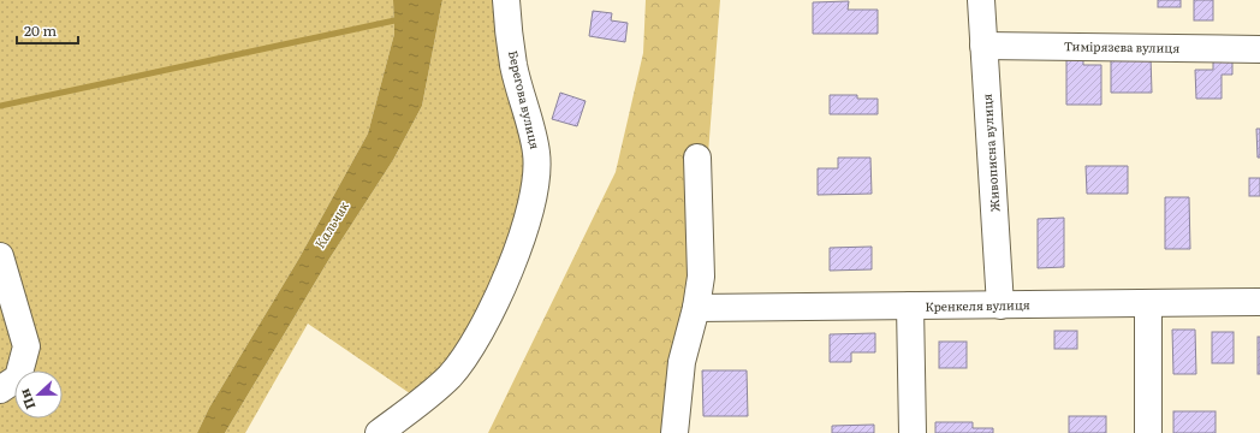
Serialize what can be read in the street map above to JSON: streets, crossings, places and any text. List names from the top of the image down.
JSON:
{
  "streets": {
    "street": [
      "Тимірязєва вулиця",
      "Берегова вулиця",
      "Живописна вулиця",
      "Кренкеля вулиця"
    ]
  },
  "crossings": [
    ["Тимірязєва вулиця", "Живописна вулиця"],
    ["Живописна вулиця", "Кренкеля вулиця"]
  ],
  "water": ["Кальчик"],
  "scale_bar": "20 m",
  "north": "left"
}
